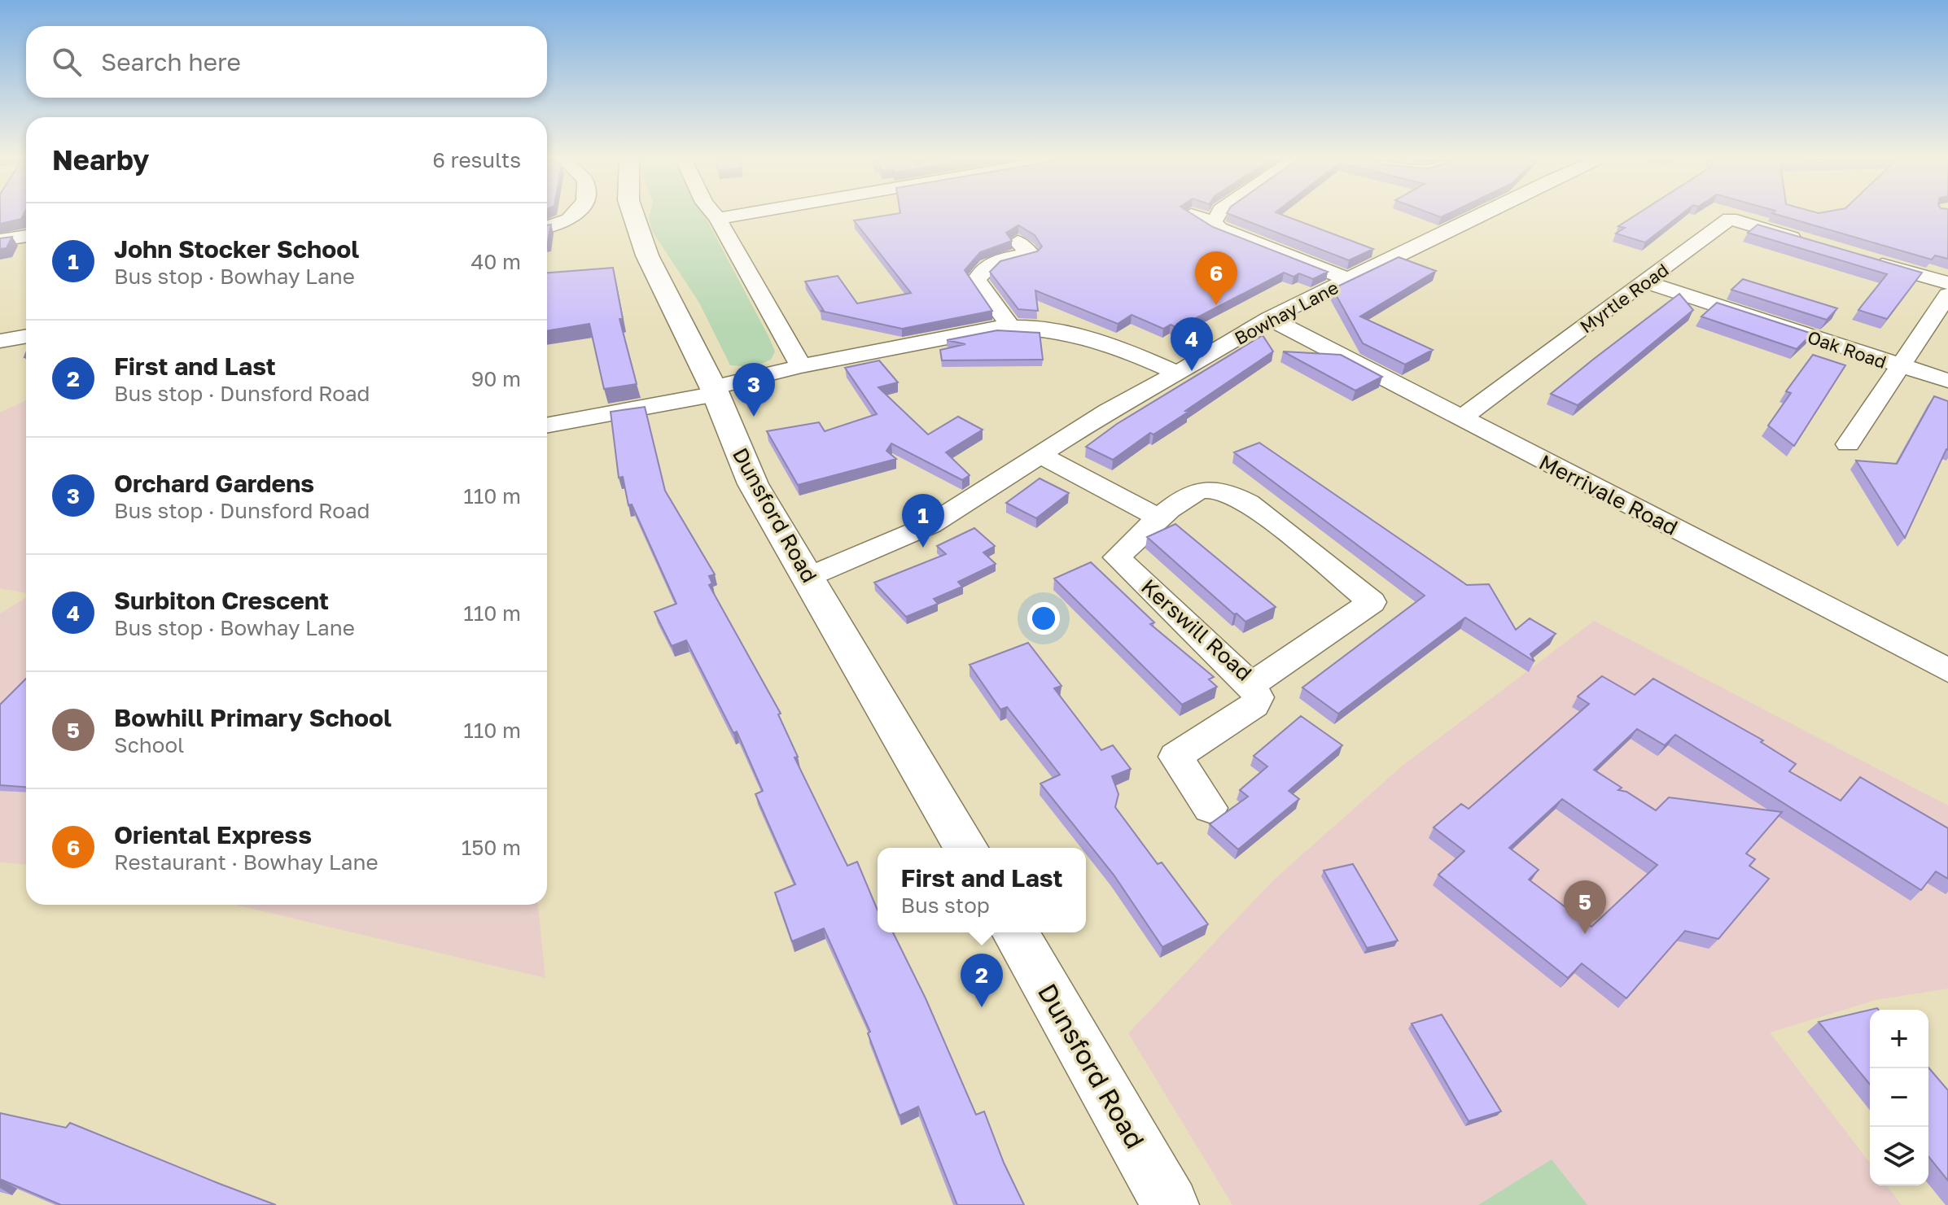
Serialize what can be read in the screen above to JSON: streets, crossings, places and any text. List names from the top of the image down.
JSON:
{
  "streets": {
    "main road": ["Dunsford Road"],
    "street": [
      "Myrtle Road",
      "Bowhay Lane",
      "Oak Road",
      "Merrivale Road",
      "Kerswill Road"
    ]
  },
  "crossings": [
    ["Myrtle Road", "Oak Road"],
    ["Myrtle Road", "Merrivale Road"],
    ["Bowhay Lane", "Merrivale Road"],
    ["Bowhay Lane", "Dunsford Road"]
  ],
  "page": {
    "search": "Search here",
    "heading": ["Nearby", "6 results"],
    "list": [
      {
        "mark": "1",
        "name": "John Stocker School",
        "note": "Bus stop · Bowhay Lane",
        "value": "40 m"
      },
      {
        "mark": "2",
        "name": "First and Last",
        "note": "Bus stop · Dunsford Road",
        "value": "90 m"
      },
      {
        "mark": "3",
        "name": "Orchard Gardens",
        "note": "Bus stop · Dunsford Road",
        "value": "110 m"
      },
      {
        "mark": "4",
        "name": "Surbiton Crescent",
        "note": "Bus stop · Bowhay Lane",
        "value": "110 m"
      },
      {
        "mark": "5",
        "name": "Bowhill Primary School",
        "note": "School",
        "value": "110 m"
      },
      {
        "mark": "6",
        "name": "Oriental Express",
        "note": "Restaurant · Bowhay Lane",
        "value": "150 m"
      }
    ],
    "pins": [
      "6",
      "4",
      "3",
      "1",
      "5",
      "2"
    ],
    "popup": ["First and Last", "Bus stop"],
    "map_buttons": ["+", "−"]
  }
}
